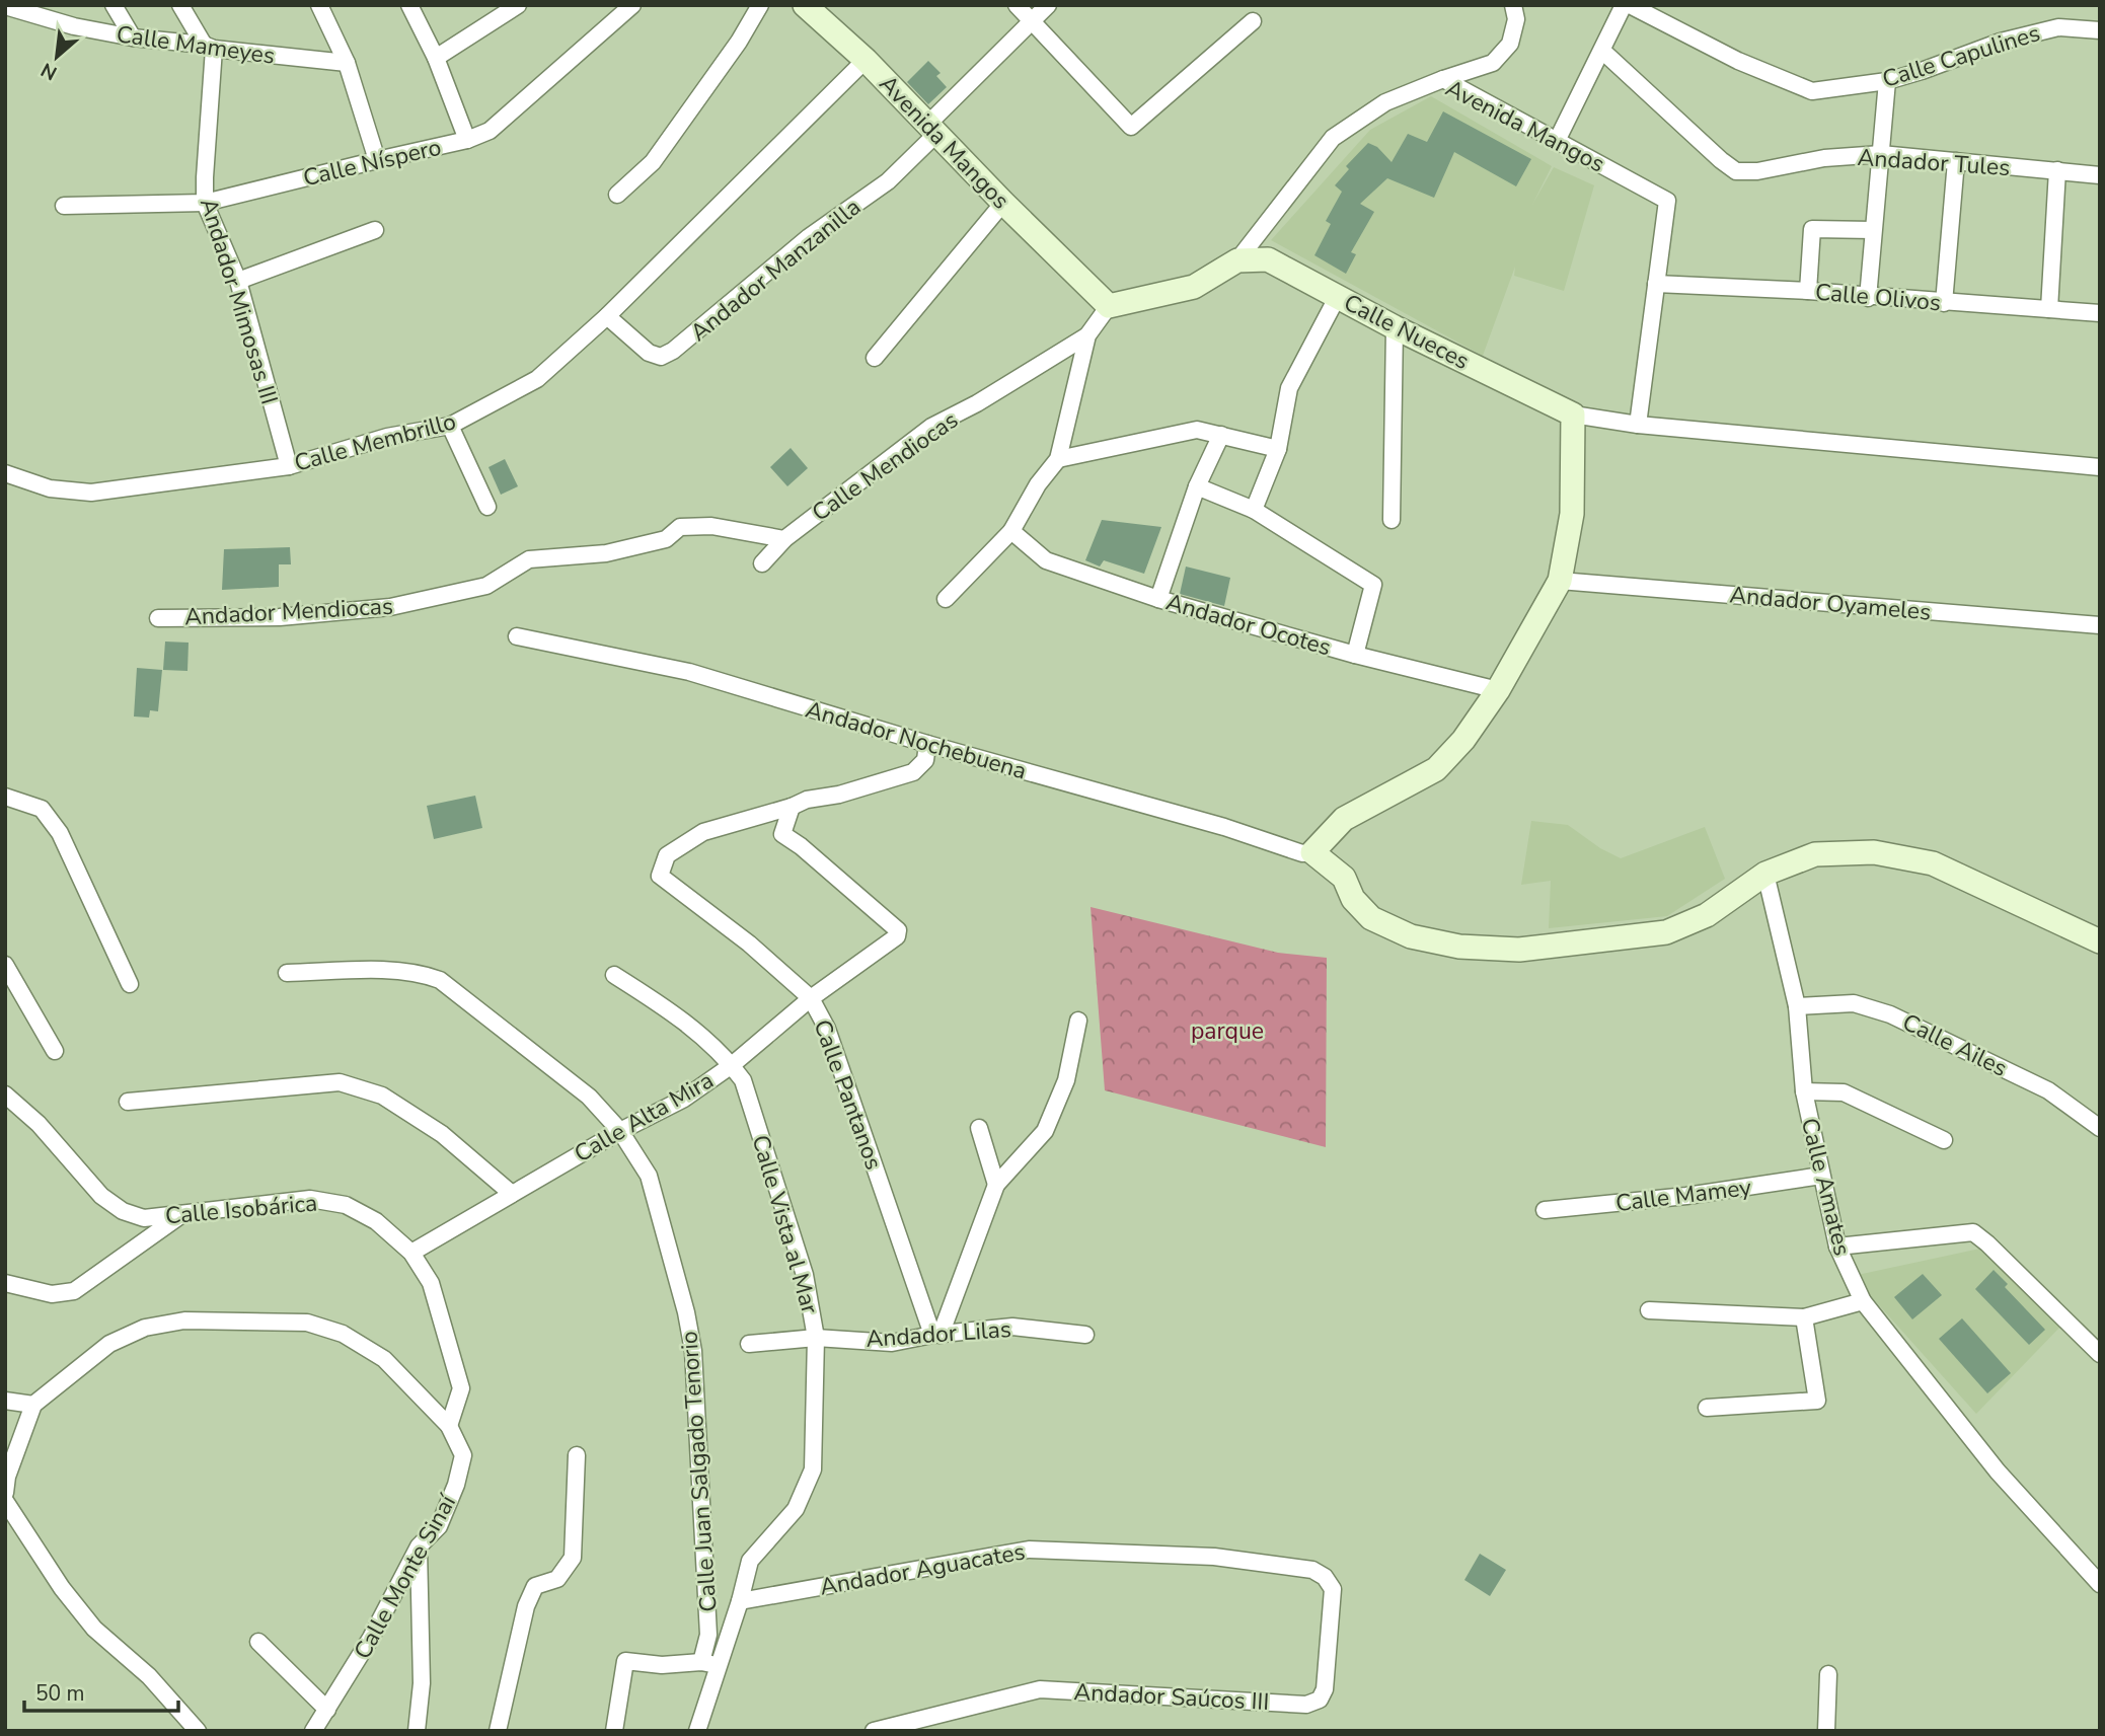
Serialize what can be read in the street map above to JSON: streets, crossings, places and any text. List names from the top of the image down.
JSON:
{
  "streets": {
    "main road": ["Avenida Mangos", "Calle Nueces"],
    "street": [
      "Calle Mameyes",
      "Calle Capulines",
      "Calle Níspero",
      "Andador Tules",
      "Andador Manzanilla",
      "Calle Olivos",
      "Andador Mimosas III",
      "Calle Membrillo",
      "Calle Mendiocas",
      "Andador Oyameles",
      "Andador Mendiocas",
      "Andador Ocotes",
      "Andador Nochebuena",
      "Calle Ailes",
      "Calle Pantanos",
      "Calle Alta Mira",
      "Calle Amates",
      "Calle Mamey",
      "Calle Isobárica",
      "Calle Vista al Mar",
      "Andador Lilas",
      "Calle Juan Salgado Tenorio",
      "Andador Aguacates",
      "Calle Monte Sinaí",
      "Andador Saúcos III"
    ]
  },
  "crossings": [
    ["Calle Mameyes", "Andador Mimosas III"],
    ["Avenida Mangos", "Andador Manzanilla"],
    ["Avenida Mangos", "Calle Olivos"],
    ["Avenida Mangos", "Calle Nueces"],
    ["Avenida Mangos", "Calle Membrillo"],
    ["Calle Níspero", "Andador Mimosas III"],
    ["Andador Manzanilla", "Calle Membrillo"],
    ["Andador Mimosas III", "Calle Membrillo"],
    ["Calle Mendiocas", "Andador Mendiocas"],
    ["Calle Ailes", "Calle Amates"],
    ["Calle Pantanos", "Calle Alta Mira"],
    ["Calle Pantanos", "Andador Lilas"],
    ["Calle Alta Mira", "Calle Isobárica"],
    ["Calle Alta Mira", "Calle Vista al Mar"],
    ["Calle Alta Mira", "Calle Juan Salgado Tenorio"],
    ["Calle Amates", "Calle Mamey"],
    ["Calle Isobárica", "Calle Monte Sinaí"],
    ["Calle Vista al Mar", "Andador Lilas"],
    ["Calle Vista al Mar", "Andador Aguacates"],
    ["Andador Aguacates", "Andador Saúcos III"]
  ],
  "parks": ["parque"],
  "scale_bar": "50 m",
  "north": "bottom left"
}
